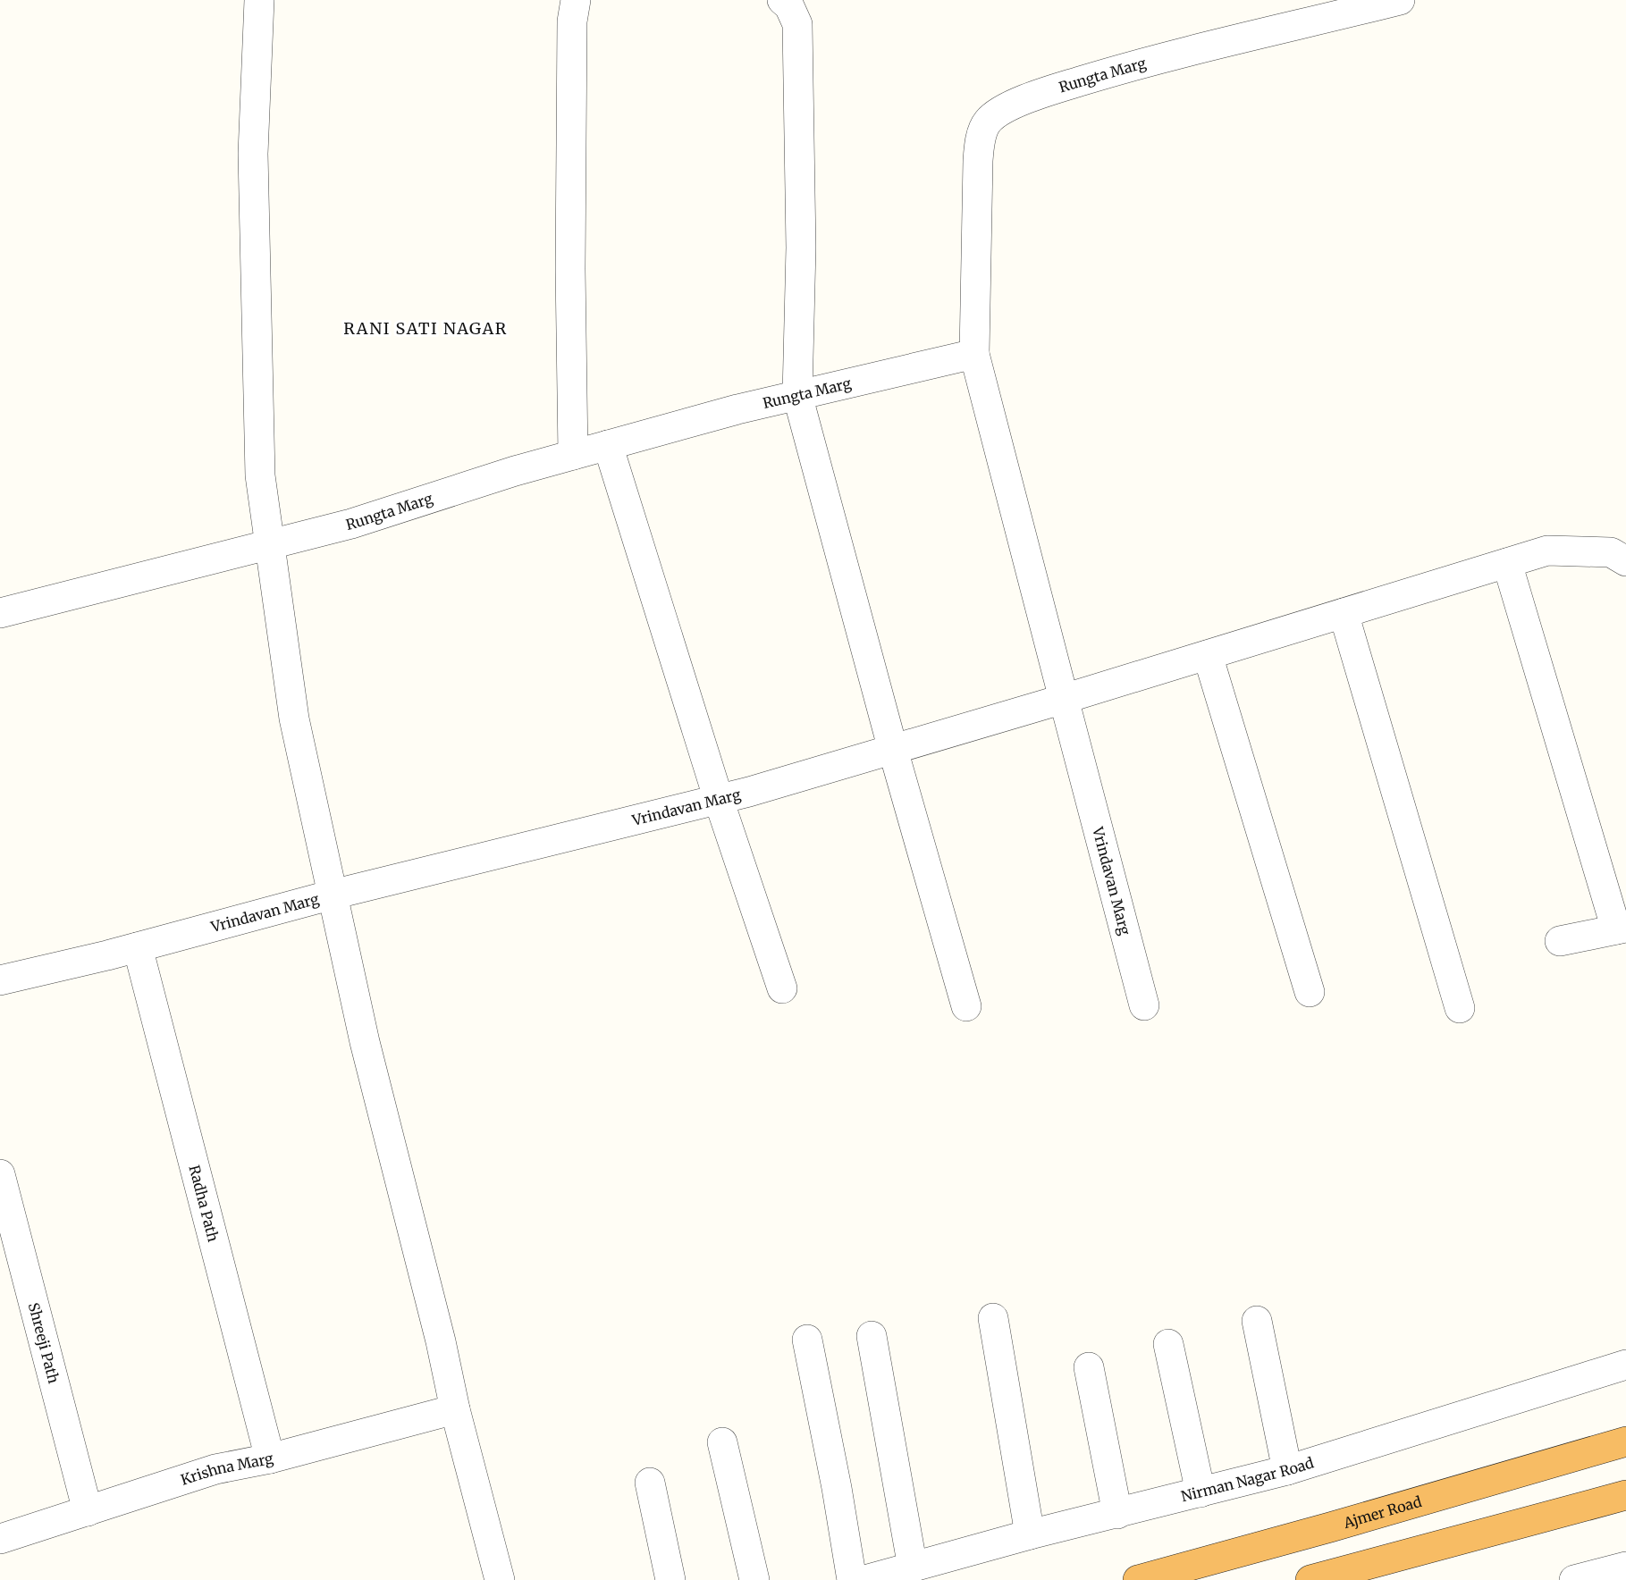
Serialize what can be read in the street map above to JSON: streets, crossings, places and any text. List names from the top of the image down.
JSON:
{
  "streets": {
    "highway": ["Ajmer Road"],
    "street": [
      "Rungta Marg",
      "Vrindavan Marg",
      "Radha Path",
      "Shreeji Path",
      "Krishna Marg",
      "Nirman Nagar Road"
    ]
  },
  "crossings": [
    ["Vrindavan Marg", "Radha Path"],
    ["Radha Path", "Krishna Marg"],
    ["Shreeji Path", "Krishna Marg"]
  ],
  "districts": ["RANI SATI NAGAR"]
}
